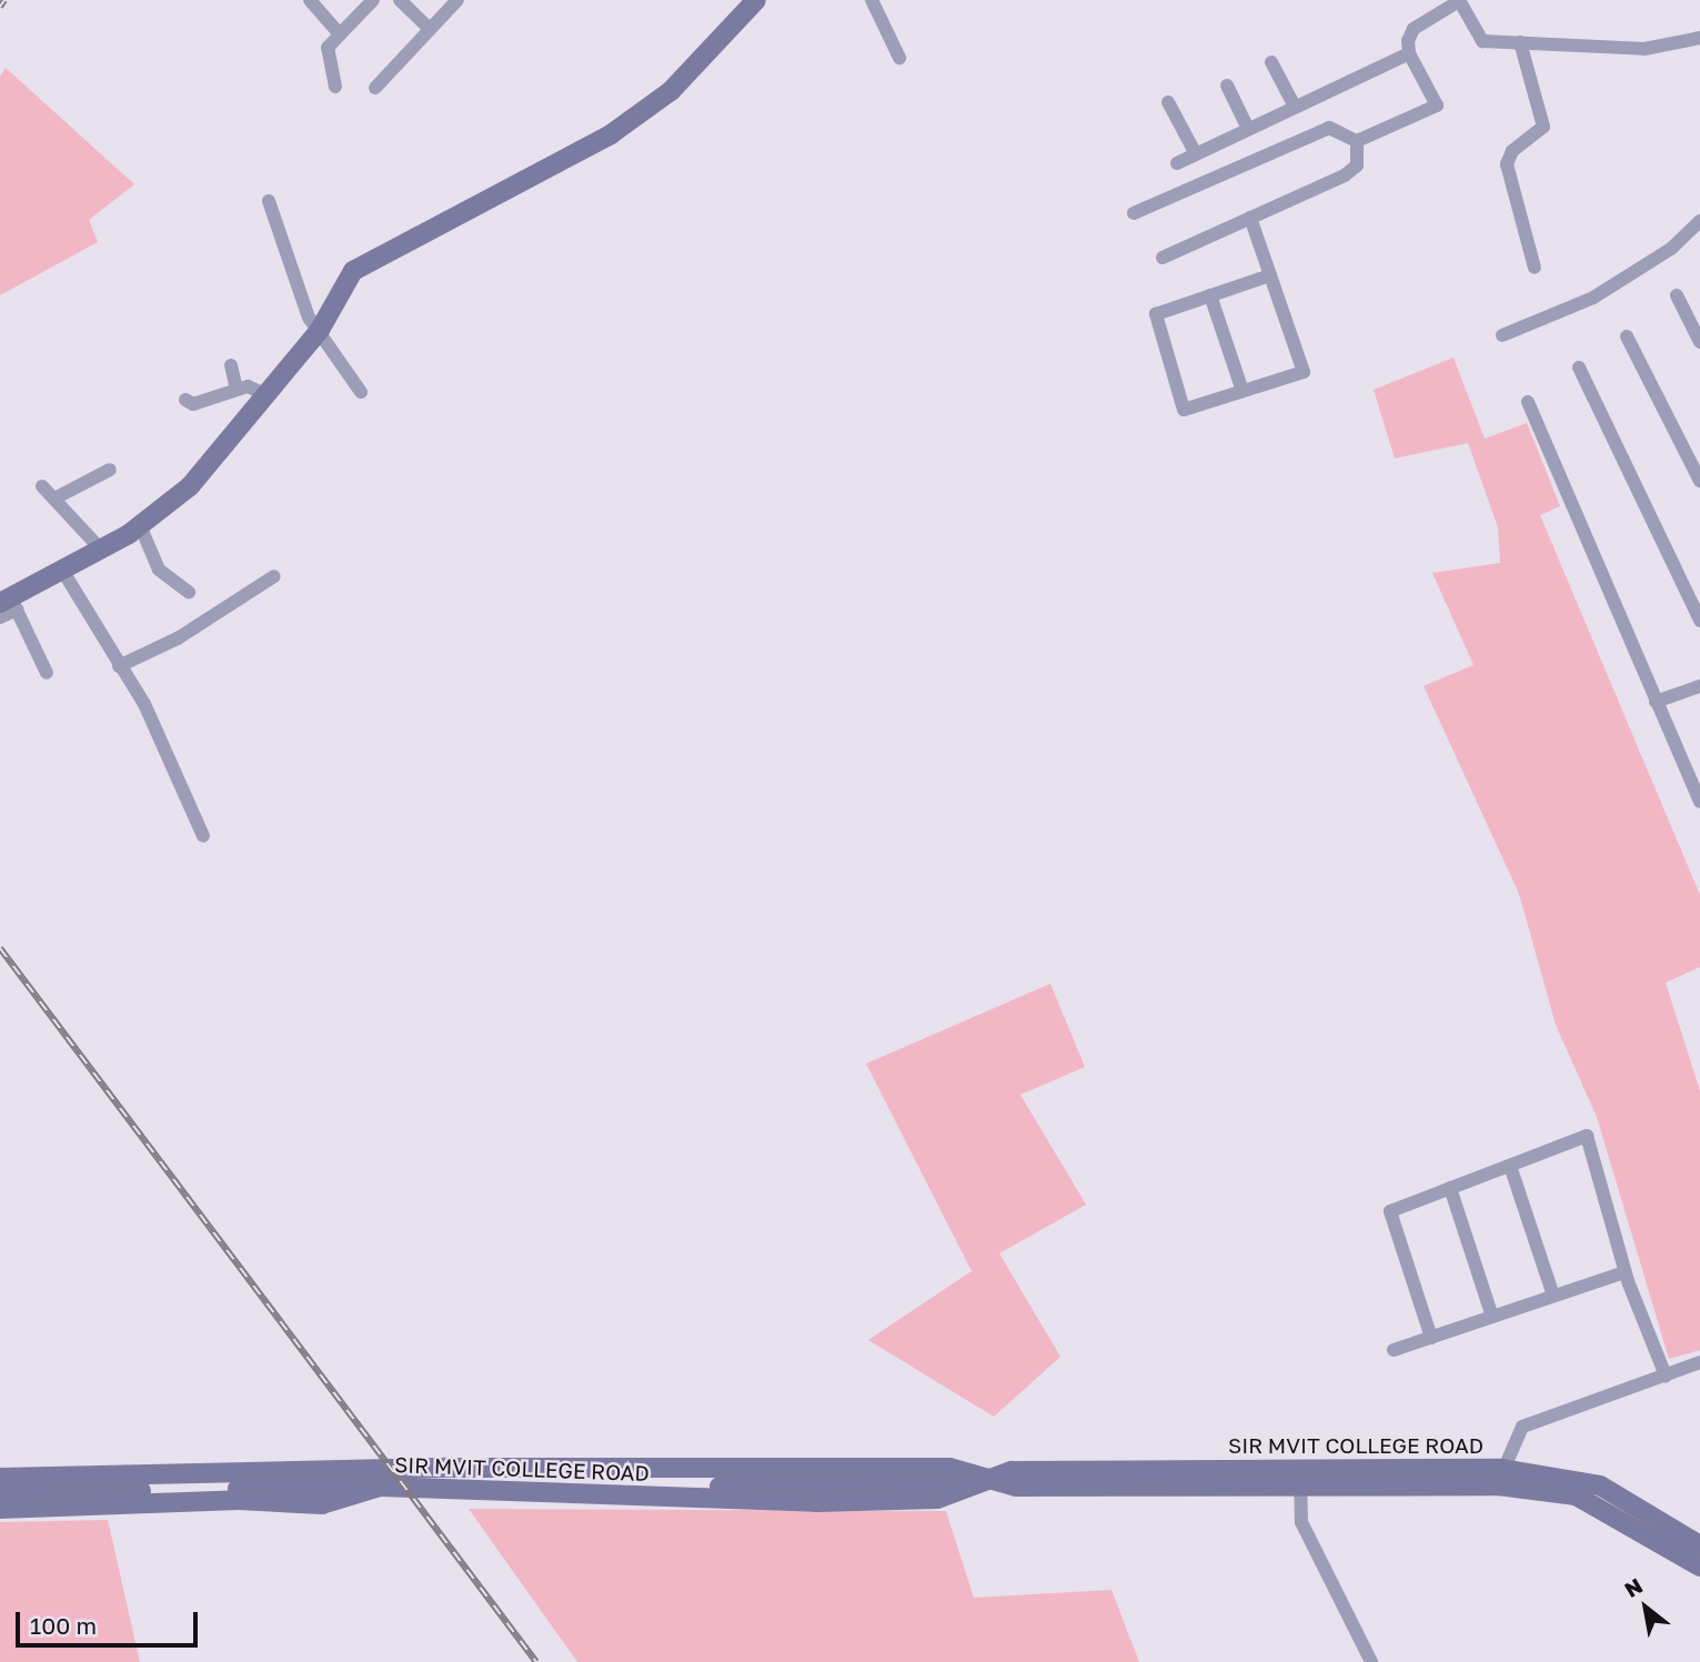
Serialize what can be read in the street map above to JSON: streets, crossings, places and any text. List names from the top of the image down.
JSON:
{
  "streets": {
    "main road": ["SIR MVIT COLLEGE ROAD"]
  },
  "scale_bar": "100 m",
  "north": "top left"
}
